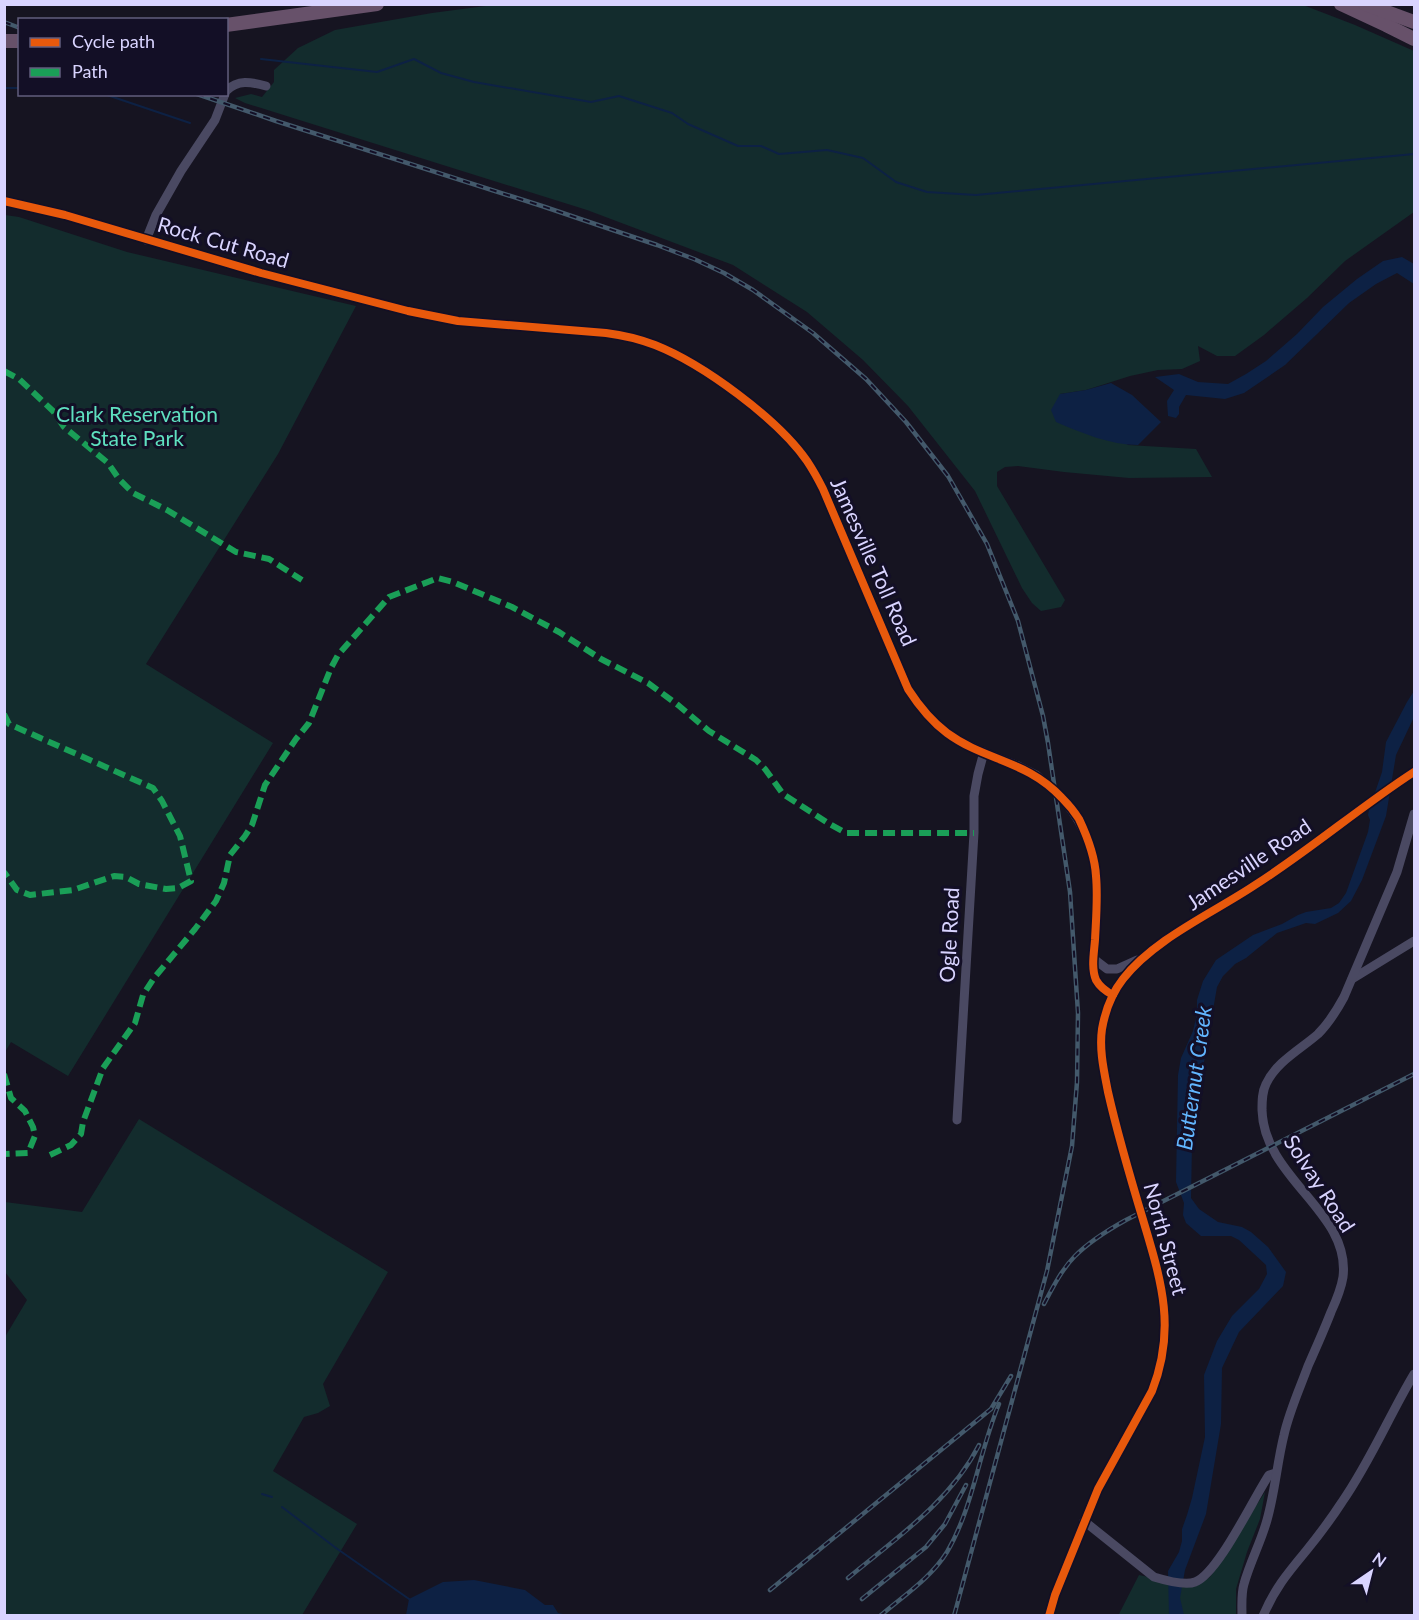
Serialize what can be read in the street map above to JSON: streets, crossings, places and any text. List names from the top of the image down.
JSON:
{
  "streets": {
    "street": [
      "Rock Cut Road",
      "Jamesville Toll Road",
      "Jamesville Road",
      "Ogle Road",
      "Solvay Road",
      "North Street"
    ]
  },
  "crossings": [
    ["Rock Cut Road", "Jamesville Toll Road"],
    ["Jamesville Toll Road", "Jamesville Road"],
    ["Jamesville Toll Road", "Ogle Road"],
    ["Jamesville Toll Road", "North Street"],
    ["Jamesville Road", "North Street"],
    ["Solvay Road", "North Street"]
  ],
  "water": ["Butternut Creek"],
  "parks": ["Clark Reservation State Park"],
  "legend": ["Cycle path", "Path"],
  "north": "top right"
}
